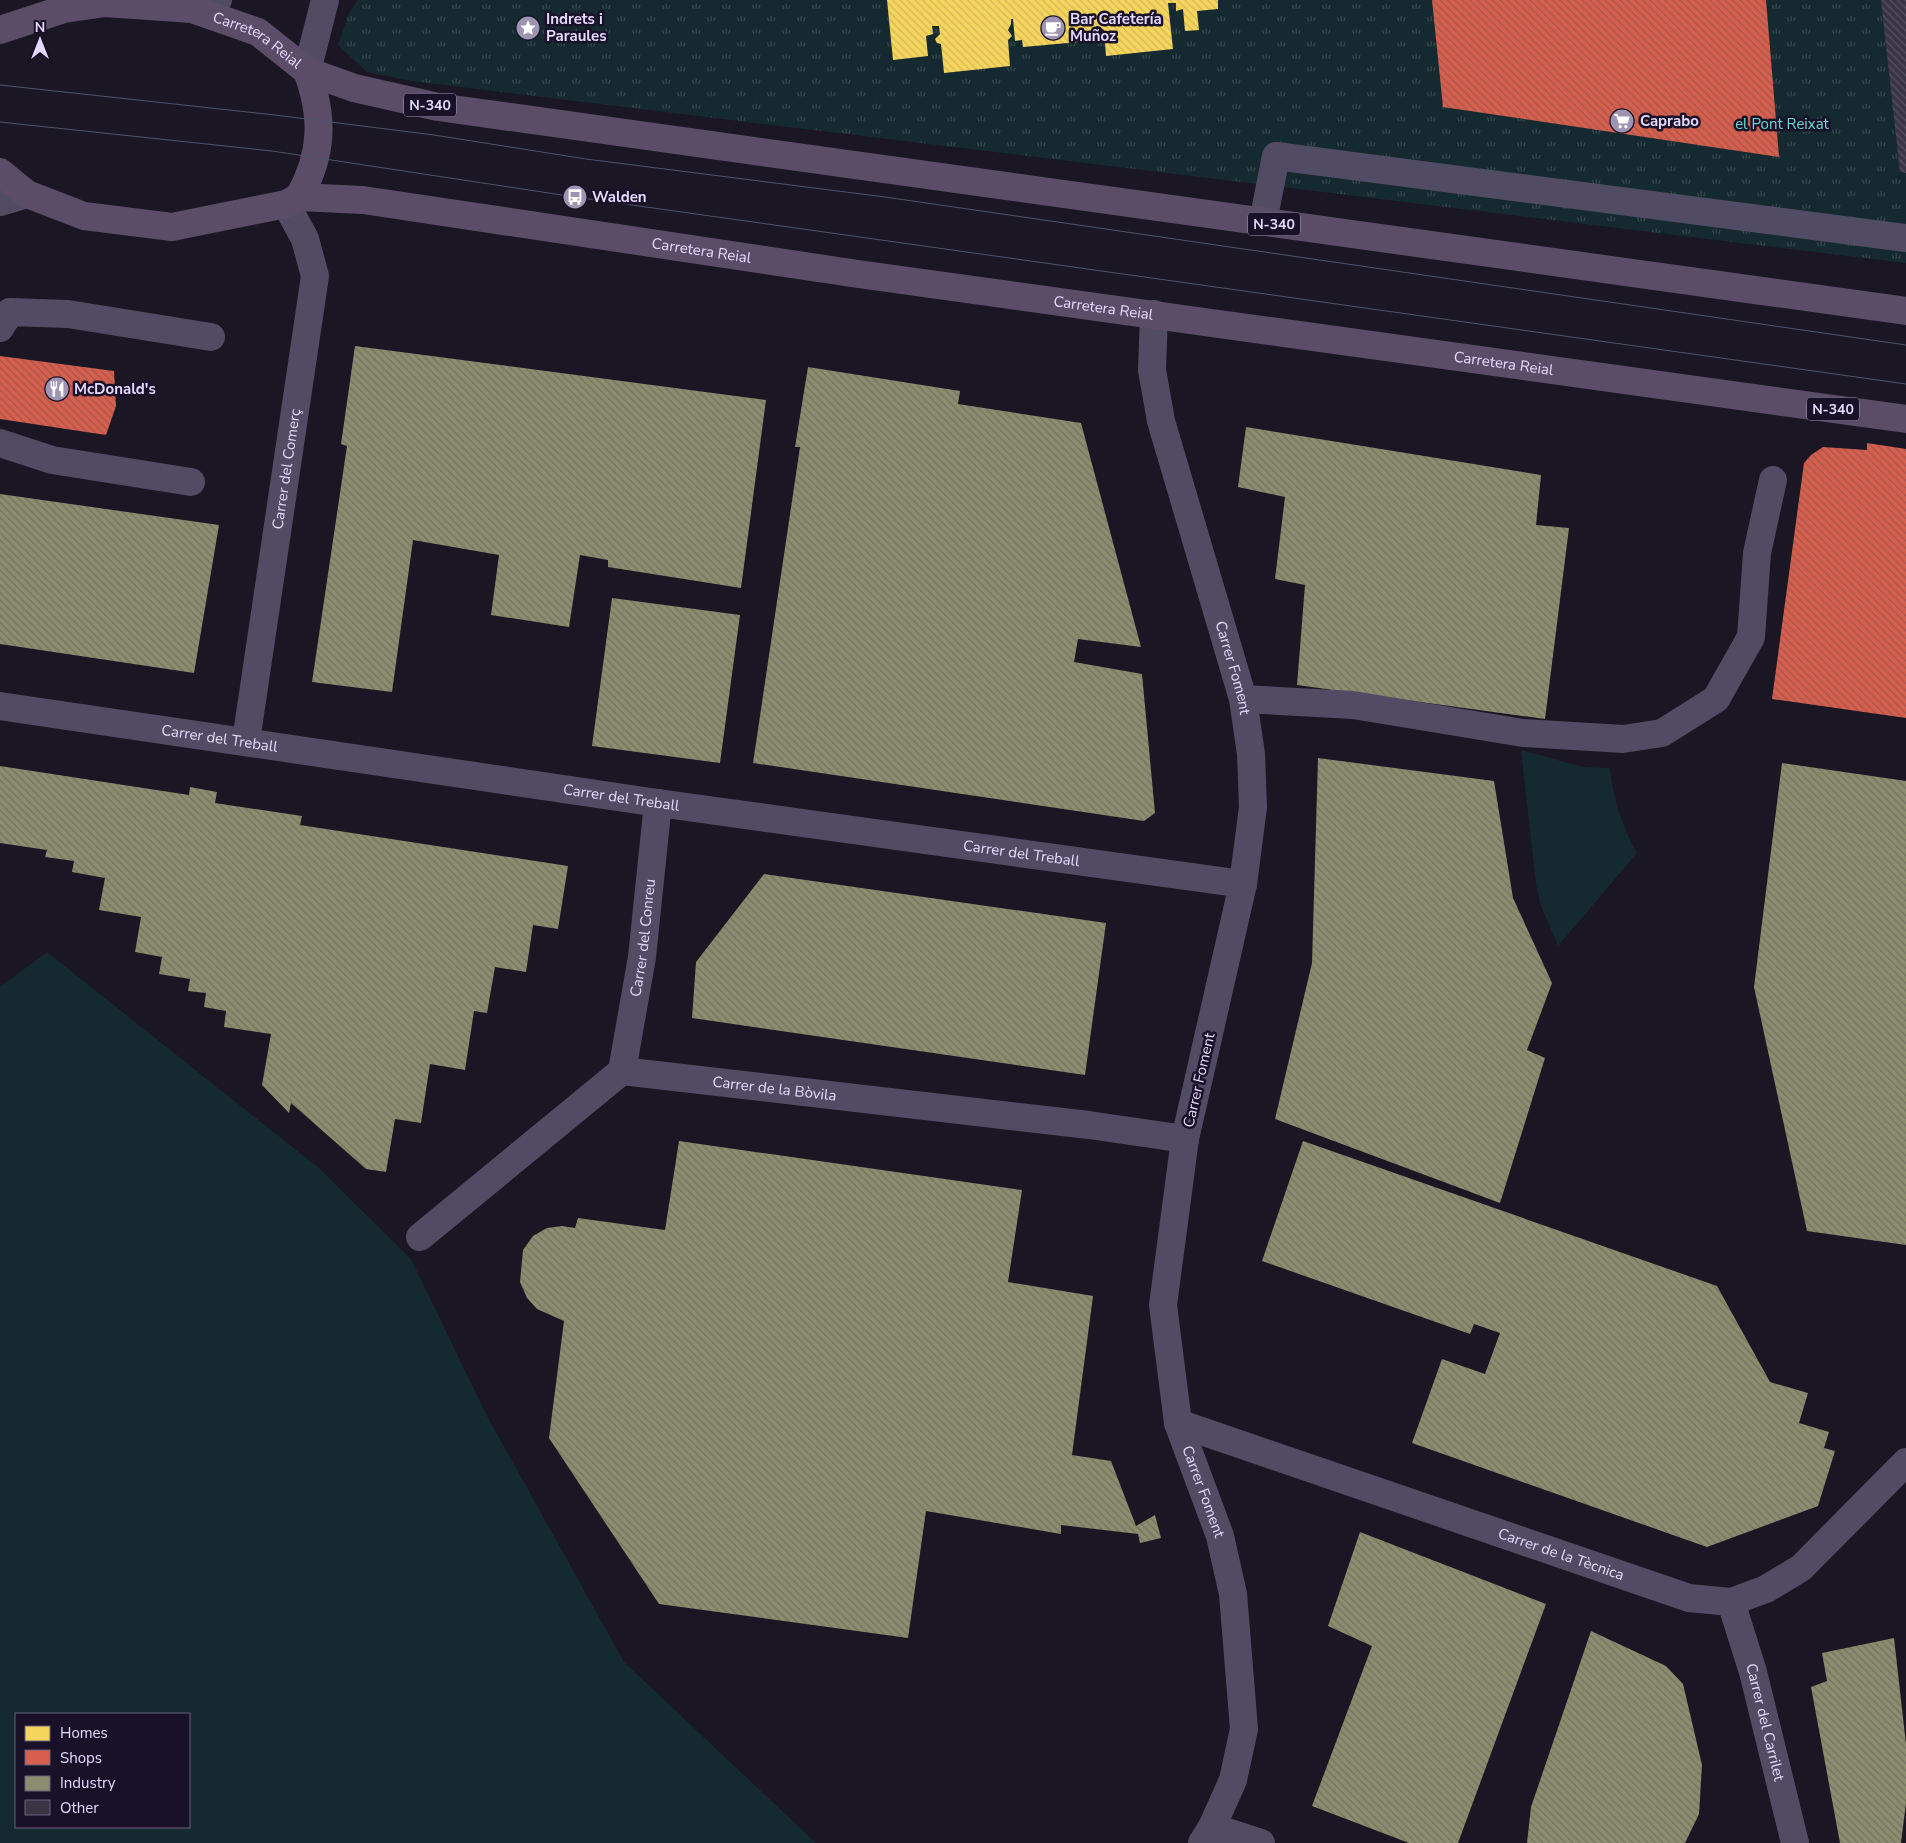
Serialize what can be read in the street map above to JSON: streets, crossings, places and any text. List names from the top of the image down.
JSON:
{
  "streets": {
    "main road": ["Carretera Reial", "N-340"],
    "street": [
      "Carrer del Comerç",
      "Carrer Foment",
      "Carrer del Treball",
      "Carrer del Conreu",
      "Carrer de la Bòvila",
      "Carrer de la Tècnica",
      "Carrer del Carrilet"
    ]
  },
  "crossings": [
    ["Carretera Reial", "Carrer del Comerç"],
    ["Carretera Reial", "Carrer Foment"],
    ["Carrer del Comerç", "Carrer del Treball"],
    ["Carrer Foment", "Carrer del Treball"],
    ["Carrer Foment", "Carrer de la Bòvila"],
    ["Carrer Foment", "Carrer de la Tècnica"],
    ["Carrer del Treball", "Carrer del Conreu"],
    ["Carrer del Conreu", "Carrer de la Bòvila"],
    ["Carrer de la Tècnica", "Carrer del Carrilet"]
  ],
  "parks": ["el Pont Reixat"],
  "places": {
    "place": ["Indrets i Paraules"],
    "cafe": ["Bar Cafetería Muñoz"],
    "supermarket": ["Caprabo"],
    "bus stop": ["Walden"],
    "restaurant": ["McDonald's"]
  },
  "legend": [
    "Homes",
    "Shops",
    "Industry",
    "Other"
  ],
  "north": "top"
}
